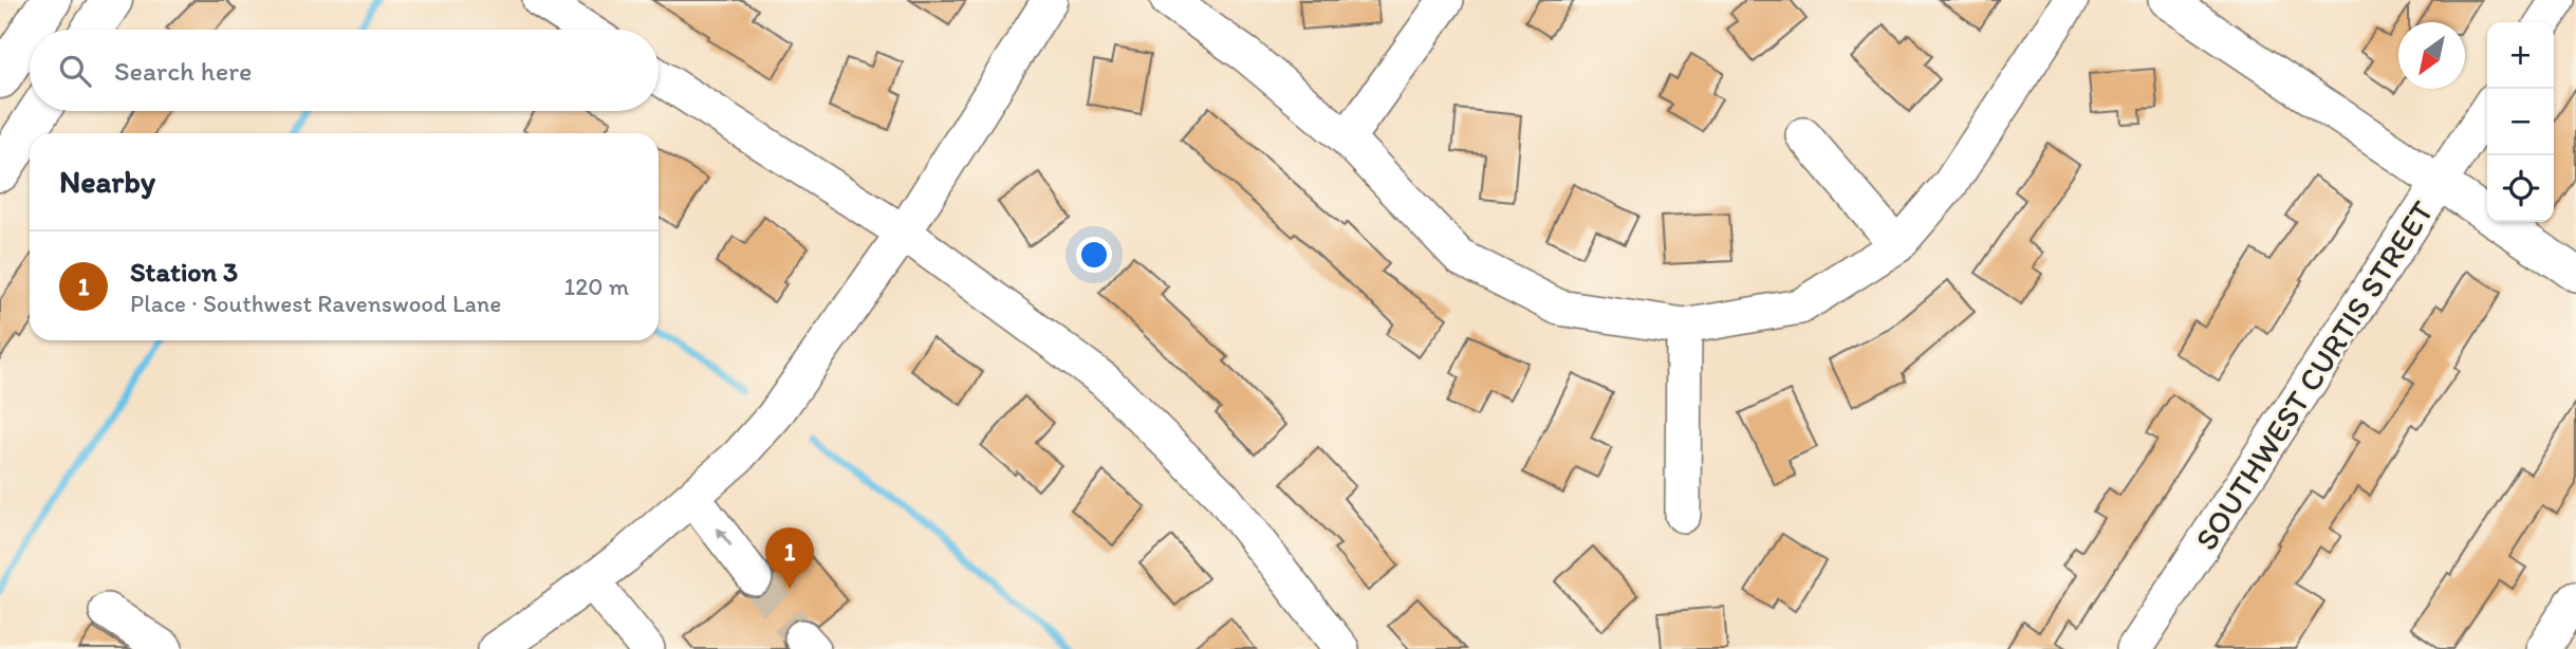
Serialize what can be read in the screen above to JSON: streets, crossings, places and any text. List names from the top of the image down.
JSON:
{
  "streets": {
    "street": ["SOUTHWEST CURTIS STREET"]
  },
  "north": "bottom left",
  "page": {
    "map_buttons": ["+", "−"],
    "search": "Search here",
    "heading": "Nearby",
    "list": [
      {
        "mark": "1",
        "name": "Station 3",
        "note": "Place · Southwest Ravenswood Lane",
        "value": "120 m"
      }
    ],
    "pins": "1"
  }
}
